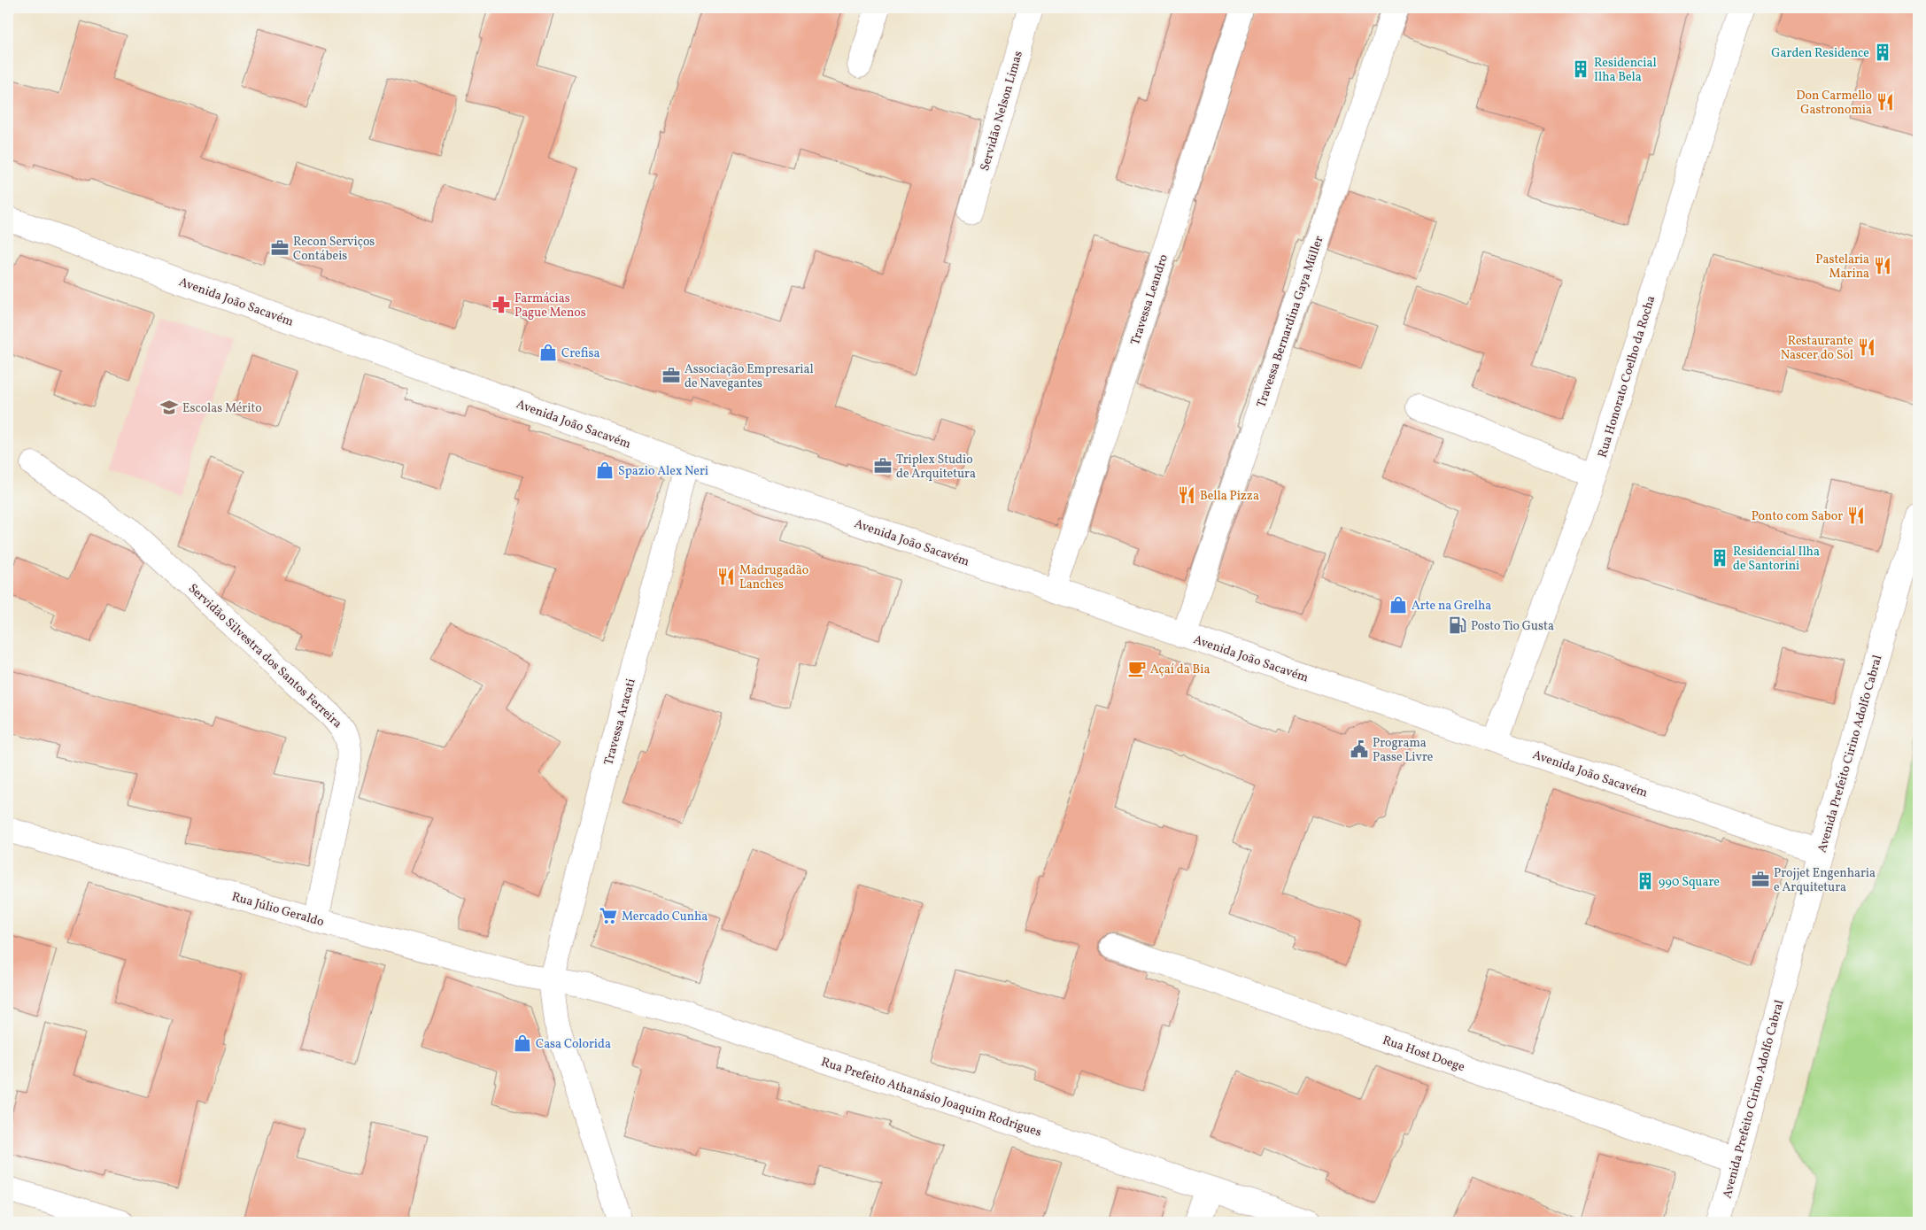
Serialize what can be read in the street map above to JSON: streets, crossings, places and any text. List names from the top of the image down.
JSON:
{
  "streets": {
    "street": [
      "Servidão Nelson Limas",
      "Travessa Leandro",
      "Avenida João Sacavém",
      "Travessa Bernardina Gaya Müller",
      "Rua Honorato Coelho da Rocha",
      "Servidão Silvestra dos Santos Ferreira",
      "Travessa Aracati",
      "Avenida Prefeito Cirino Adolfo Cabral",
      "Rua Júlio Geraldo",
      "Rua Host Doege",
      "Rua Prefeito Athanásio Joaquim Rodrigues"
    ]
  },
  "crossings": [
    ["Travessa Leandro", "Avenida João Sacavém"],
    ["Avenida João Sacavém", "Travessa Bernardina Gaya Müller"],
    ["Avenida João Sacavém", "Rua Honorato Coelho da Rocha"],
    ["Avenida João Sacavém", "Travessa Aracati"],
    ["Avenida João Sacavém", "Avenida Prefeito Cirino Adolfo Cabral"],
    ["Servidão Silvestra dos Santos Ferreira", "Rua Júlio Geraldo"],
    ["Travessa Aracati", "Rua Júlio Geraldo"],
    ["Travessa Aracati", "Rua Prefeito Athanásio Joaquim Rodrigues"],
    ["Avenida Prefeito Cirino Adolfo Cabral", "Rua Host Doege"],
    ["Rua Júlio Geraldo", "Rua Prefeito Athanásio Joaquim Rodrigues"]
  ],
  "places": {
    "building": [
      "Garden Residence",
      "Residencial Ilha Bela",
      "Residencial Ilha de Santorini",
      "990 Square"
    ],
    "restaurant": [
      "Don Carmello Gastronomia",
      "Pastelaria Marina",
      "Restaurante Nascer do Sol",
      "Bella Pizza",
      "Ponto com Sabor",
      "Madrugadão Lanches"
    ],
    "office": [
      "Recon Serviços Contábeis",
      "Associação Empresarial de Navegantes",
      "Triplex Studio de Arquitetura",
      "Projjet Engenharia e Arquitetura"
    ],
    "pharmacy": ["Farmácias Pague Menos"],
    "shop": [
      "Crefisa",
      "Spazio Alex Neri",
      "Arte na Grelha",
      "Casa Colorida"
    ],
    "school or university": ["Escolas Mérito"],
    "fuel station": ["Posto Tio Gusta"],
    "cafe": ["Açaí da Bia"],
    "public building": ["Programa Passe Livre"],
    "supermarket": ["Mercado Cunha"]
  }
}
